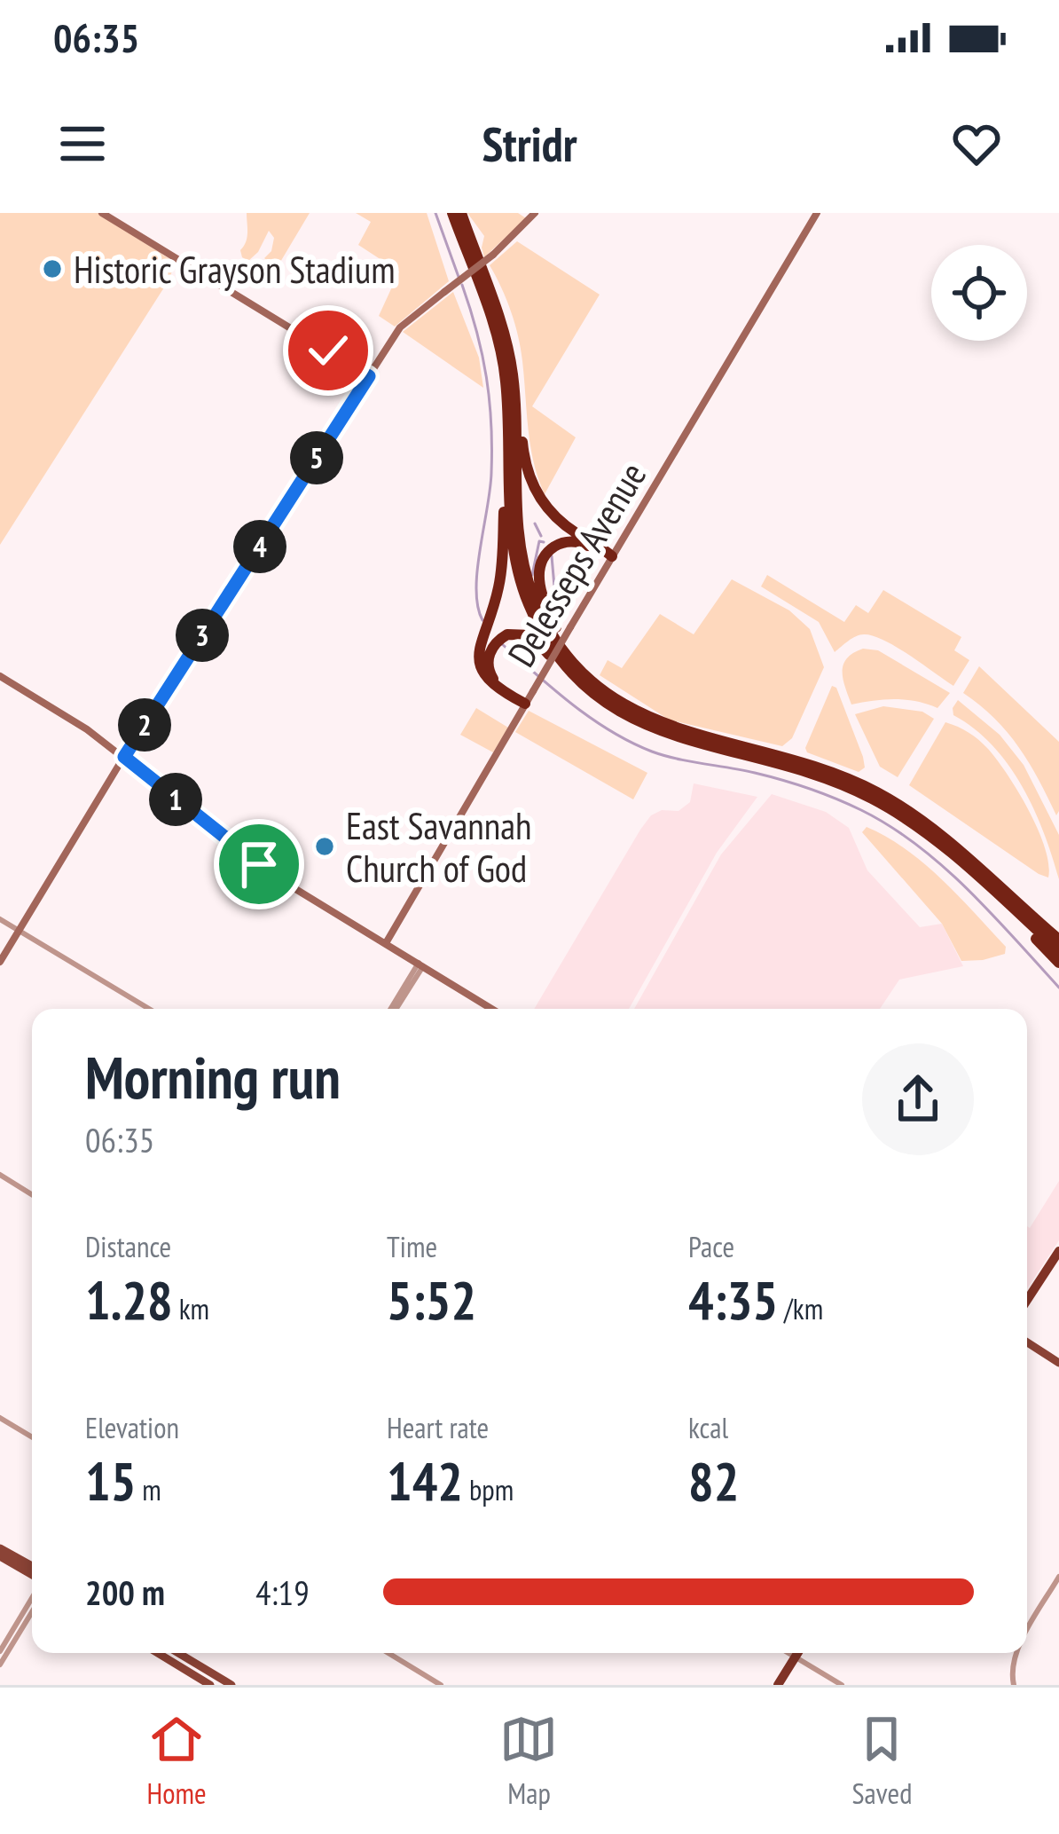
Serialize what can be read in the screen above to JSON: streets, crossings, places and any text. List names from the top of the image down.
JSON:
{
  "streets": {
    "main road": ["Delesseps Avenue"]
  },
  "places": ["Historic Grayson Stadium", "East Savannah Church of God"],
  "page": {
    "status": "06:35",
    "header": "Stridr",
    "pins": [
      "5",
      "4",
      "3",
      "2",
      "1"
    ],
    "heading": ["Morning run", "06:35"],
    "stats": [
      ["Distance", "1.28 km"],
      ["Time", "5:52"],
      ["Pace", "4:35 /km"],
      ["Elevation", "15 m"],
      ["Heart rate", "142 bpm"],
      ["kcal", "82"]
    ],
    "list": [
      {
        "name": "200 m",
        "note": "4:19"
      }
    ],
    "tabs": ["Home", "Map", "Saved"]
  }
}
